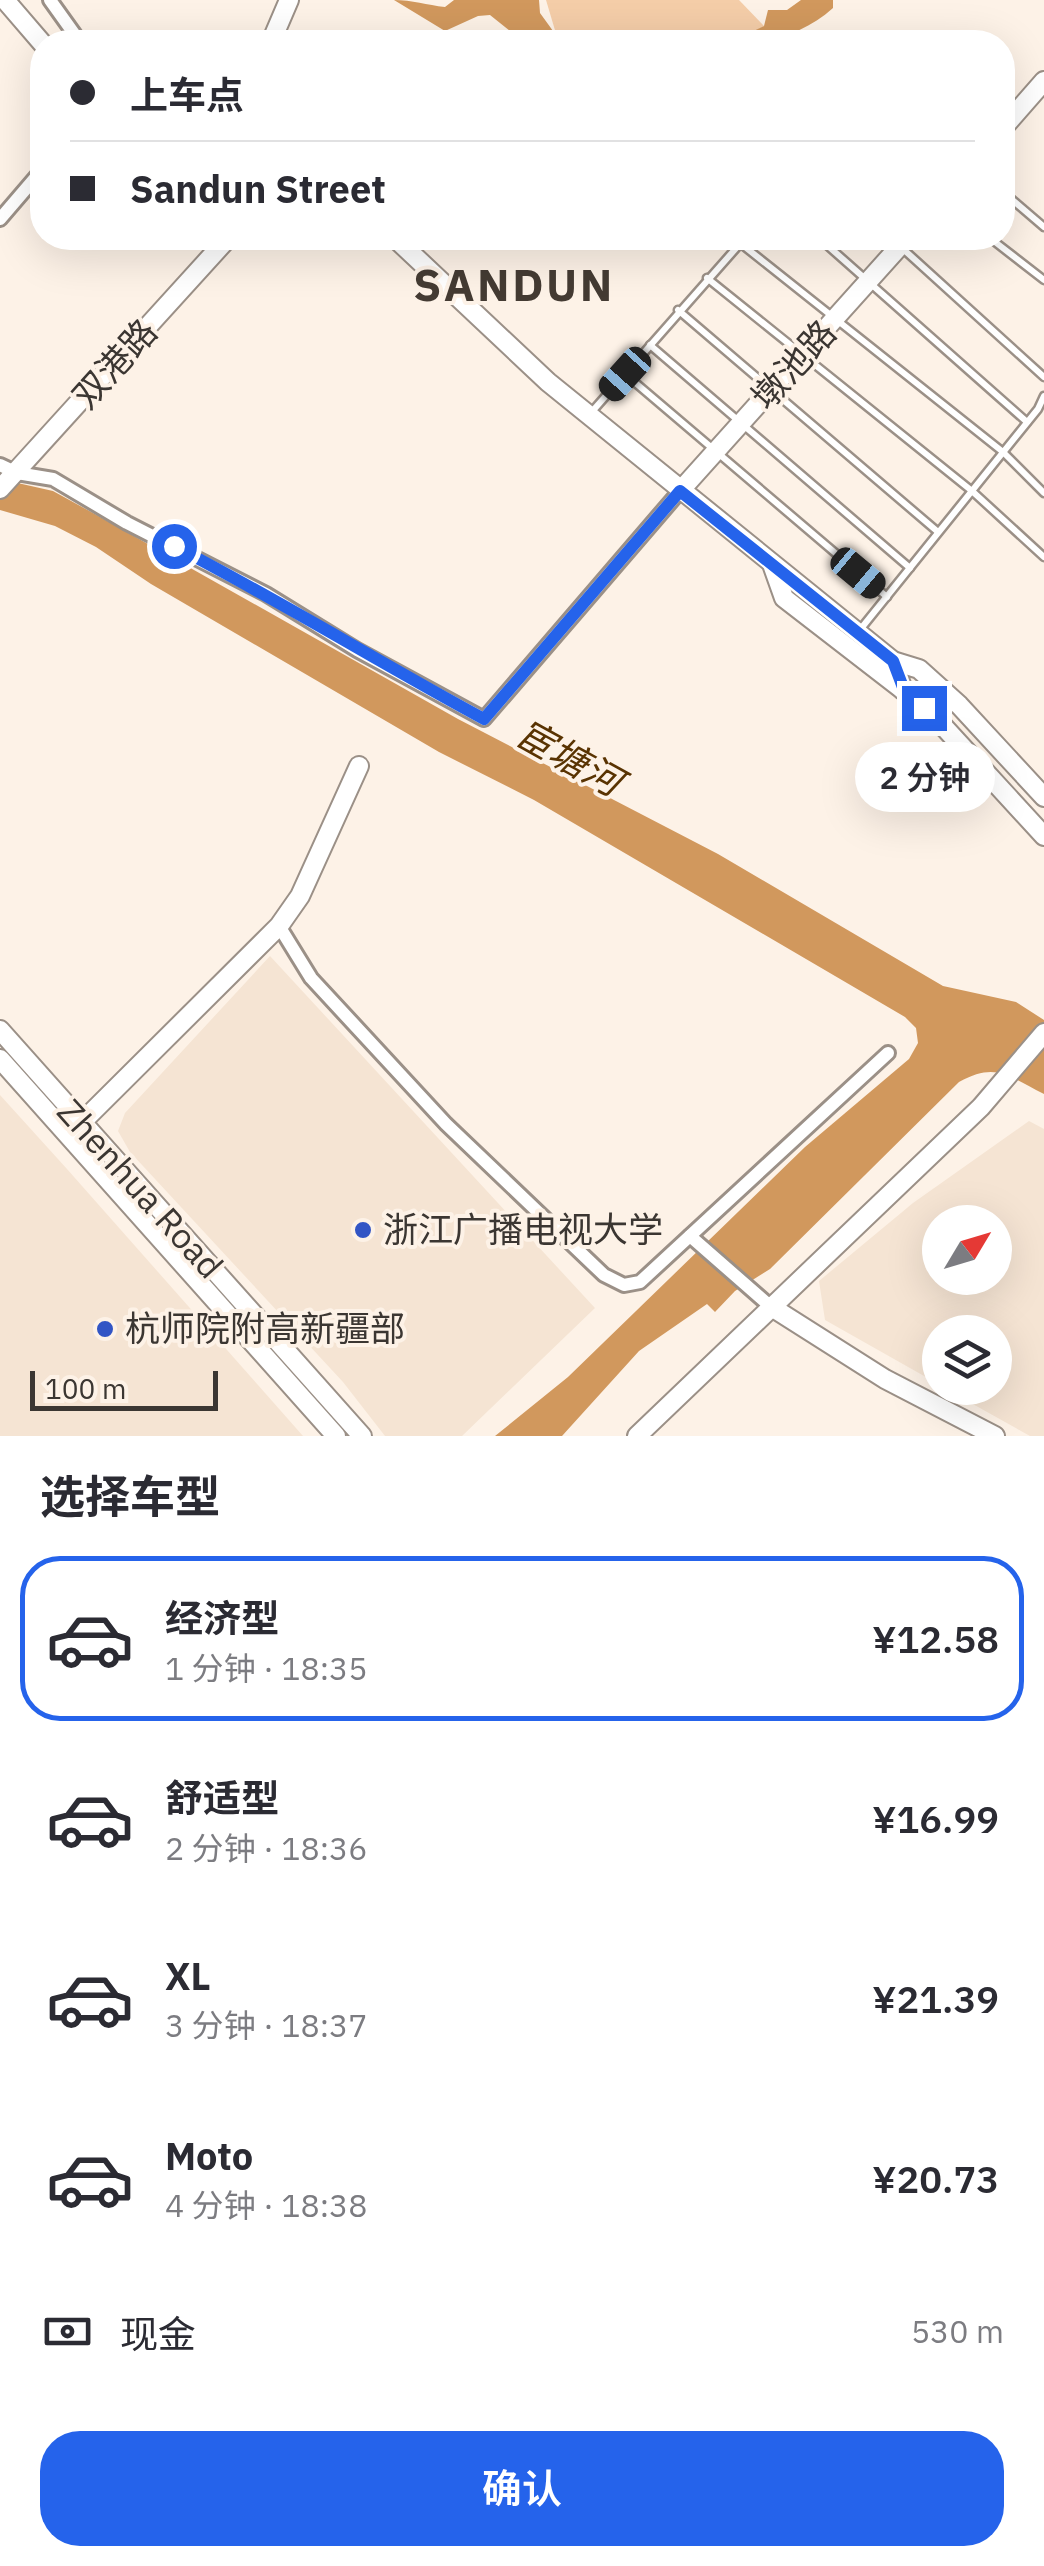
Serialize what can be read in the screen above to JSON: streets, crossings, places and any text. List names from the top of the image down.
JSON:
{
  "streets": {
    "street": ["双港路", "墩池路", "Zhenhua Road"]
  },
  "districts": ["SANDUN"],
  "water": ["宦塘河"],
  "places": ["浙江广播电视大学", "杭师院附高新疆部"],
  "scale_bar": "100 m",
  "north": "top right",
  "page": {
    "banner": ["上车点", "Sandun Street"],
    "bubble": "2 分钟",
    "scale": "100 m",
    "heading": "选择车型",
    "list": [
      {
        "name": "经济型",
        "note": "1 分钟 · 18:35",
        "value": "¥12.58"
      },
      {
        "name": "舒适型",
        "note": "2 分钟 · 18:36",
        "value": "¥16.99"
      },
      {
        "name": "XL",
        "note": "3 分钟 · 18:37",
        "value": "¥21.39"
      },
      {
        "name": "Moto",
        "note": "4 分钟 · 18:38",
        "value": "¥20.73"
      }
    ],
    "pay": ["现金", "530 m"],
    "buttons": "确认"
  }
}
